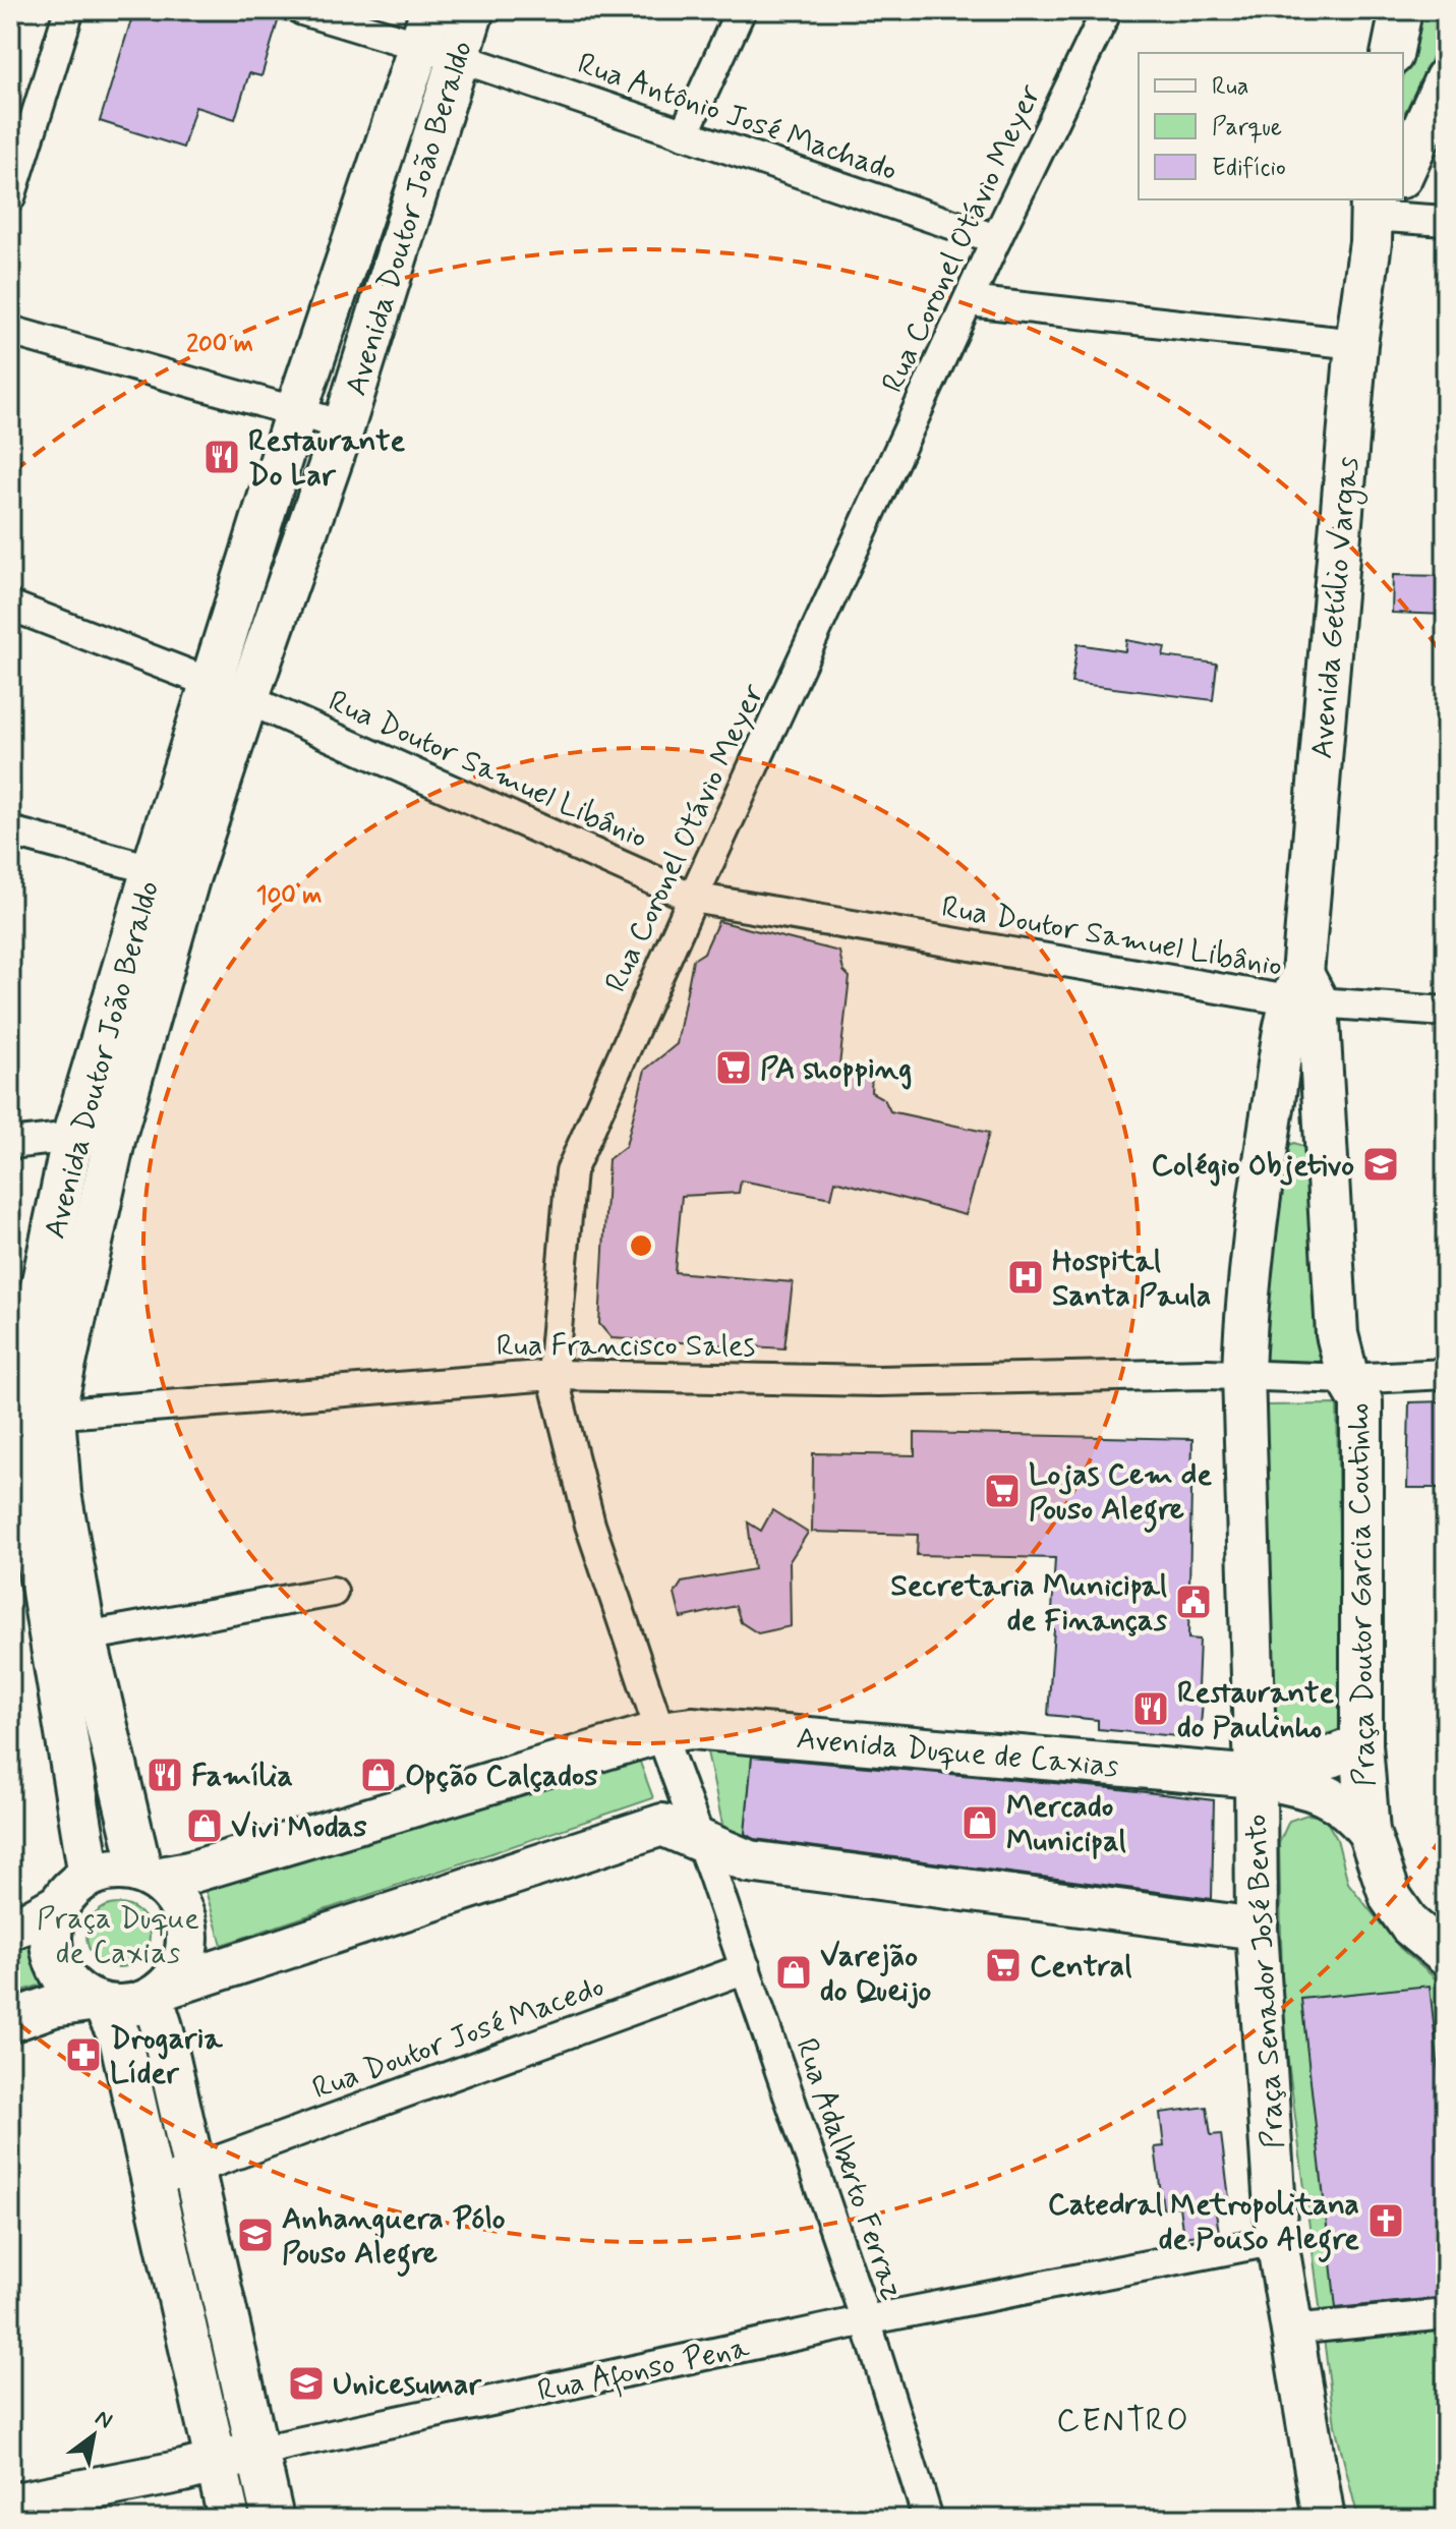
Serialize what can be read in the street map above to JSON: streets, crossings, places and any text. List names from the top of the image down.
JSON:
{
  "streets": {
    "street": [
      "Rua Antônio José Machado",
      "Avenida Doutor João Beraldo",
      "Rua Coronel Otávio Meyer",
      "Avenida Getúlio Vargas",
      "Rua Doutor Samuel Libânio",
      "Rua Francisco Sales",
      "Praça Doutor Garcia Coutinho",
      "Avenida Duque de Caxias",
      "Praça Senador José Bento",
      "Rua Doutor José Macedo",
      "Rua Adalberto Ferraz",
      "Rua Afonso Pena"
    ]
  },
  "crossings": [
    ["Rua Antônio José Machado", "Avenida Doutor João Beraldo"],
    ["Rua Antônio José Machado", "Rua Coronel Otávio Meyer"],
    ["Avenida Doutor João Beraldo", "Rua Doutor Samuel Libânio"],
    ["Avenida Doutor João Beraldo", "Rua Francisco Sales"],
    ["Avenida Doutor João Beraldo", "Avenida Duque de Caxias"],
    ["Rua Coronel Otávio Meyer", "Rua Doutor Samuel Libânio"],
    ["Rua Coronel Otávio Meyer", "Rua Francisco Sales"],
    ["Rua Coronel Otávio Meyer", "Avenida Duque de Caxias"],
    ["Avenida Getúlio Vargas", "Rua Doutor Samuel Libânio"],
    ["Avenida Getúlio Vargas", "Rua Francisco Sales"],
    ["Avenida Getúlio Vargas", "Praça Doutor Garcia Coutinho"],
    ["Rua Francisco Sales", "Praça Doutor Garcia Coutinho"],
    ["Avenida Duque de Caxias", "Praça Senador José Bento"],
    ["Praça Senador José Bento", "Rua Afonso Pena"],
    ["Rua Doutor José Macedo", "Rua Adalberto Ferraz"],
    ["Rua Adalberto Ferraz", "Rua Afonso Pena"]
  ],
  "districts": ["CENTRO"],
  "parks": ["Praça Duque de Caxias"],
  "places": {
    "restaurant": ["Restaurante Do Lar", "Restaurante do Paulinho", "Família"],
    "supermarket": ["PA shopping", "Lojas Cem de Pouso Alegre", "Central"],
    "school or university": ["Colégio Objetivo", "Anhanguera Pólo Pouso Alegre", "Unicesumar"],
    "hospital": ["Hospital Santa Paula"],
    "public building": ["Secretaria Municipal de Finanças"],
    "shop": [
      "Opção Calçados",
      "Mercado Municipal",
      "Vivi Modas",
      "Varejão do Queijo"
    ],
    "pharmacy": ["Drogaria Líder"],
    "church": ["Catedral Metropolitana de Pouso Alegre"]
  },
  "legend": ["Rua", "Parque", "Edifício"],
  "north": "top right",
  "rings": ["200 m", "100 m"]
}
